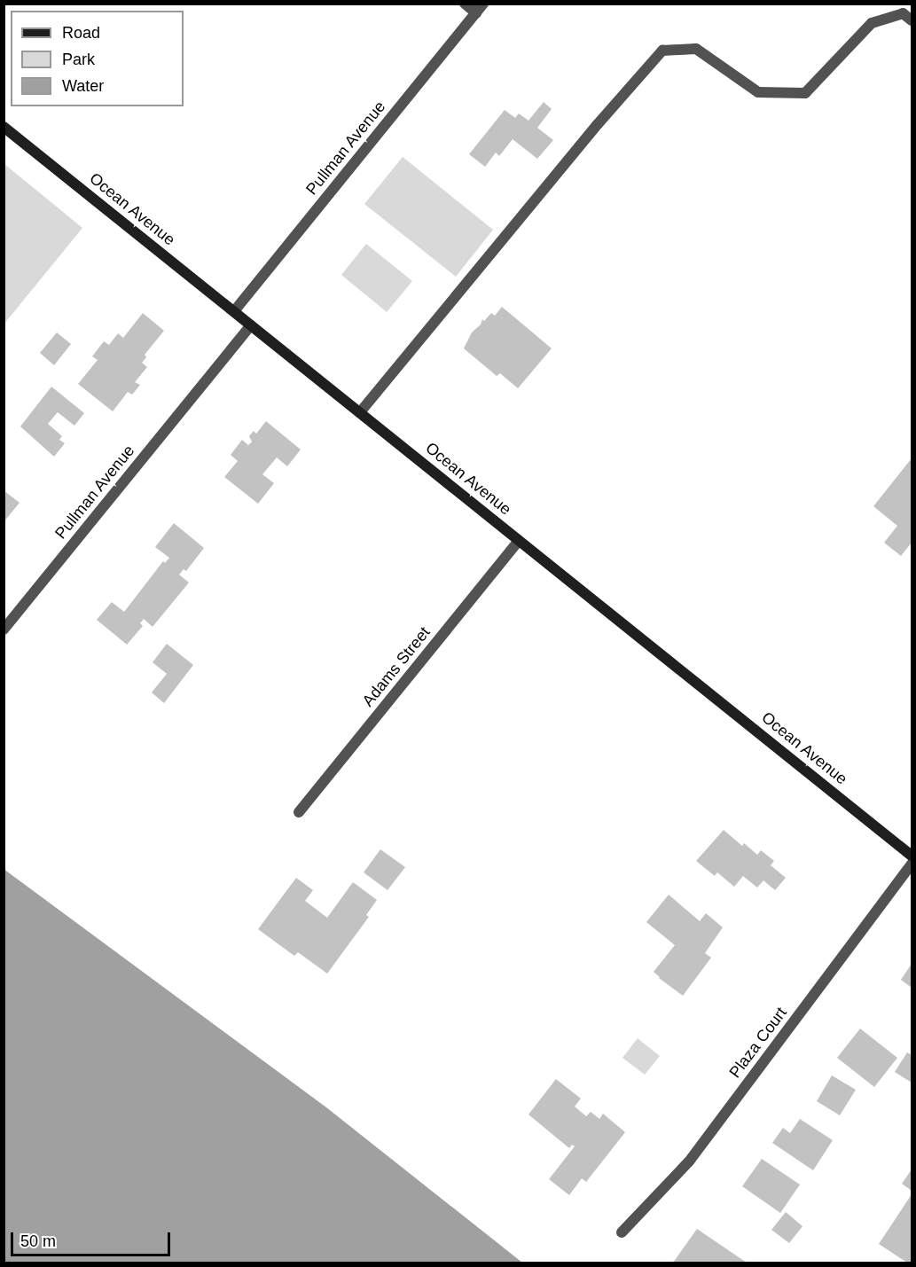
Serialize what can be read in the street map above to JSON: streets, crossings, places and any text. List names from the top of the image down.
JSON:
{
  "streets": {
    "street": [
      "Pullman Avenue",
      "Ocean Avenue",
      "Adams Street",
      "Plaza Court"
    ]
  },
  "crossings": [
    ["Pullman Avenue", "Ocean Avenue"],
    ["Ocean Avenue", "Adams Street"]
  ],
  "legend": ["Road", "Park", "Water"],
  "scale_bar": "50 m"
}
